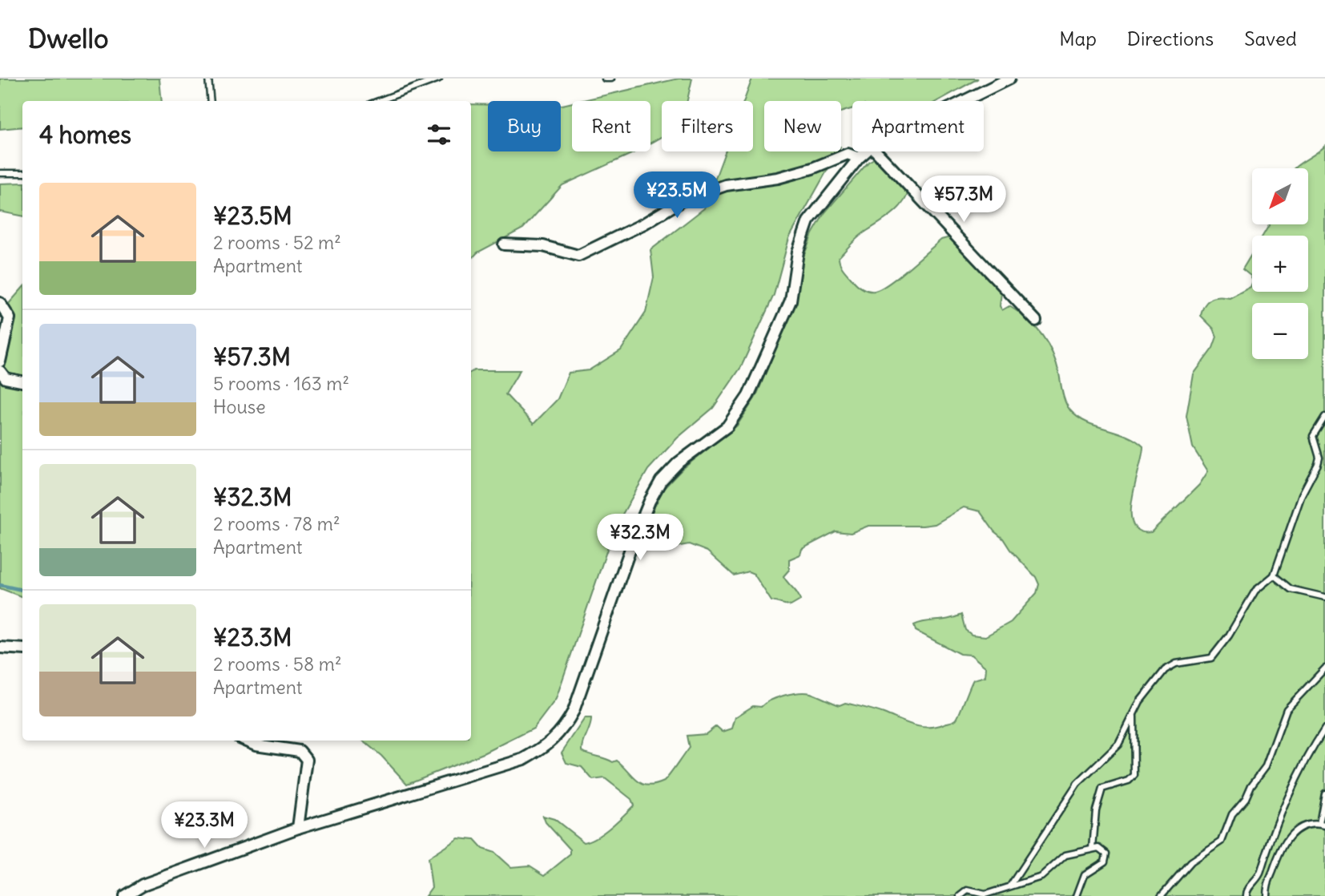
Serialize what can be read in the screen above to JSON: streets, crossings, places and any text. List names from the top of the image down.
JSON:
{
  "north": "bottom left",
  "page": {
    "header": "Dwello",
    "nav": ["Map", "Directions", "Saved"],
    "chip": [
      "Buy",
      "Rent",
      "Filters",
      "New",
      "Apartment"
    ],
    "heading": "4 homes",
    "map_buttons": ["+", "−"],
    "list": [
      {
        "name": "¥23.5M",
        "note": "2 rooms · 52 m² · Apartment"
      },
      {
        "name": "¥57.3M",
        "note": "5 rooms · 163 m² · House"
      },
      {
        "name": "¥32.3M",
        "note": "2 rooms · 78 m² · Apartment"
      },
      {
        "name": "¥23.3M",
        "note": "2 rooms · 58 m² · Apartment"
      }
    ],
    "price": [
      "¥23.5M",
      "¥57.3M",
      "¥32.3M",
      "¥23.3M"
    ]
  }
}
